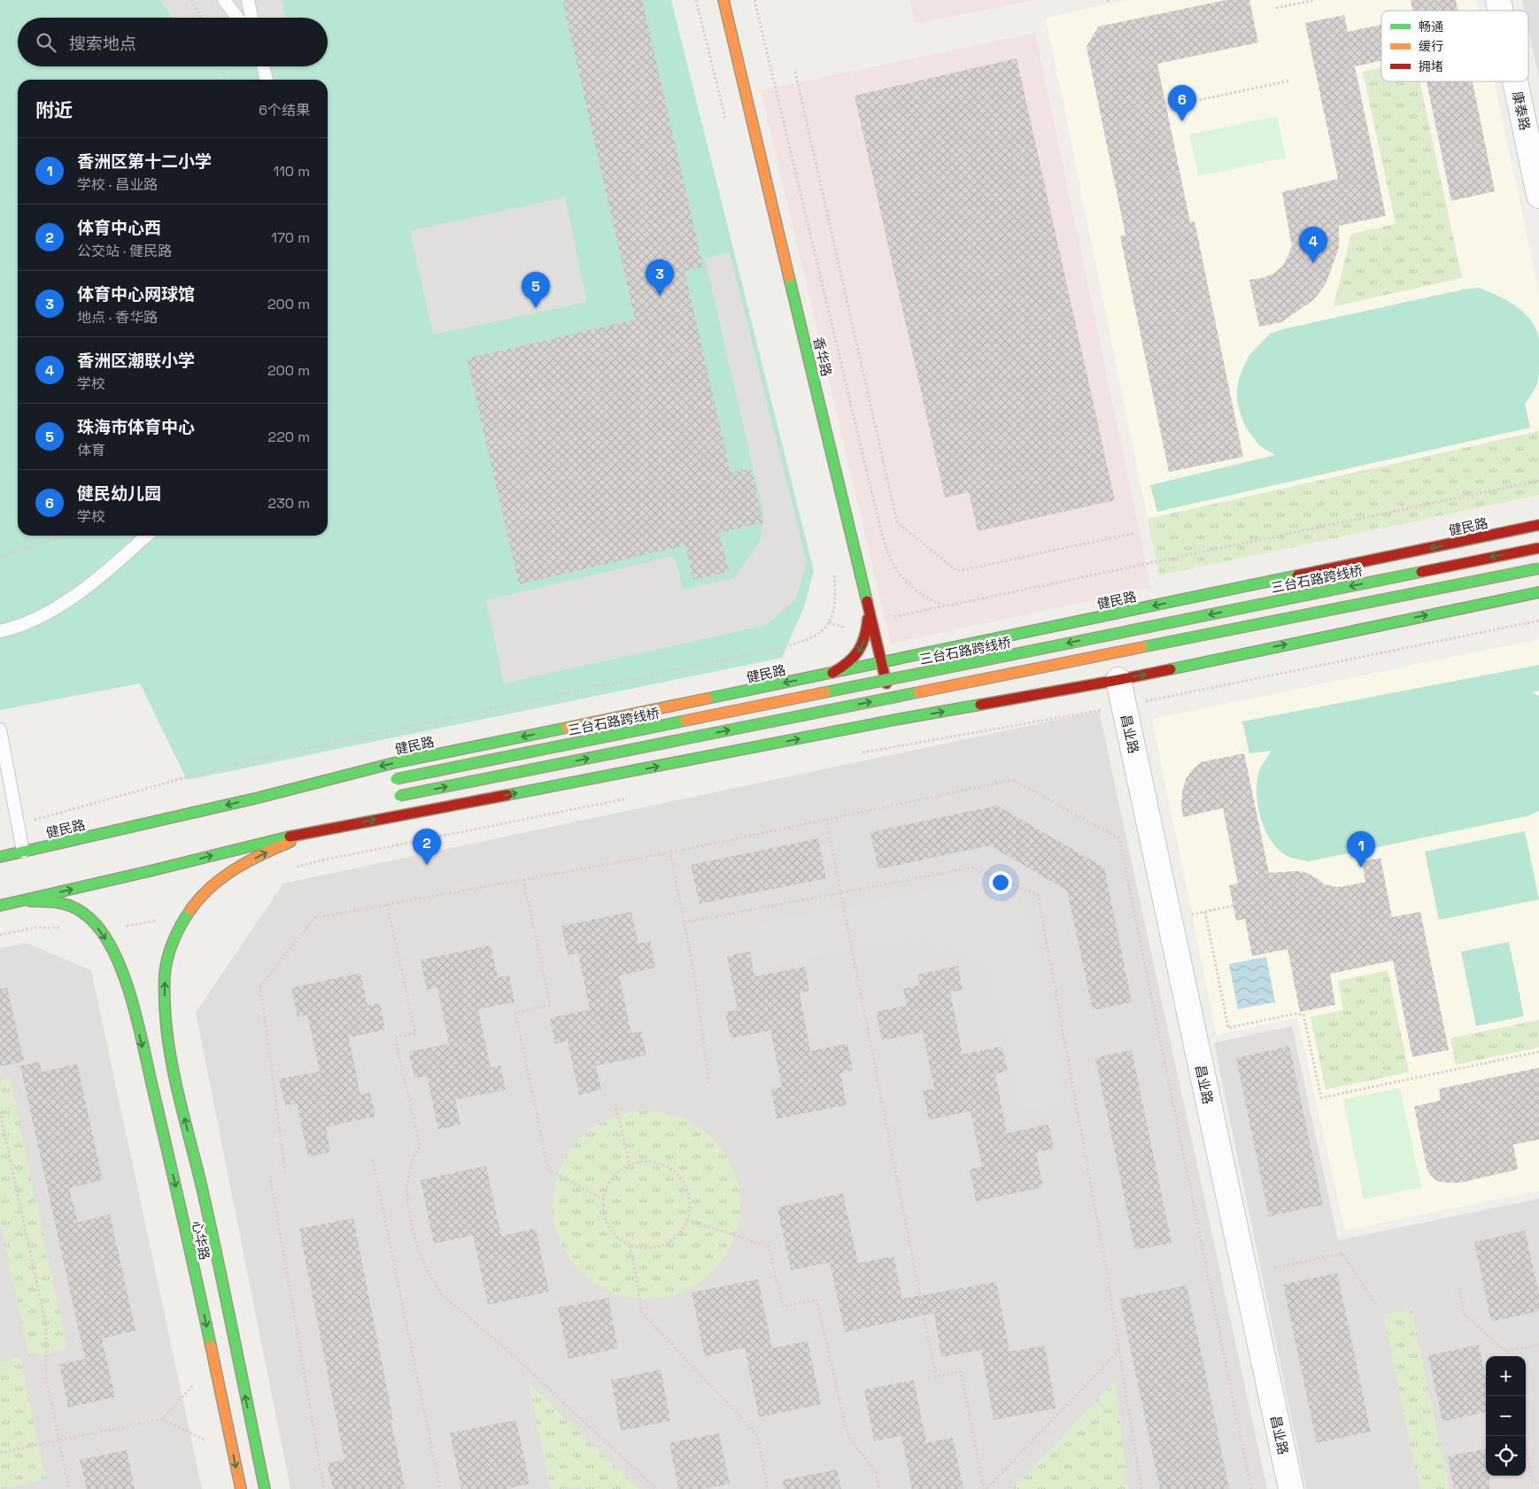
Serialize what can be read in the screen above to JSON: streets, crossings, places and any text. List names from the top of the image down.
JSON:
{
  "streets": {
    "main road": [
      "香华路",
      "健民路",
      "三台石路跨线桥",
      "心华路"
    ],
    "street": ["康泰路", "昌业路"]
  },
  "crossings": [
    ["香华路", "健民路"]
  ],
  "legend": ["畅通", "缓行", "拥堵"],
  "page": {
    "search": "搜索地点",
    "heading": ["附近", "6个结果"],
    "pins": [
      "6",
      "4",
      "3",
      "5",
      "2",
      "1"
    ],
    "list": [
      {
        "mark": "1",
        "name": "香洲区第十二小学",
        "note": "学校 · 昌业路",
        "value": "110 m"
      },
      {
        "mark": "2",
        "name": "体育中心西",
        "note": "公交站 · 健民路",
        "value": "170 m"
      },
      {
        "mark": "3",
        "name": "体育中心网球馆",
        "note": "地点 · 香华路",
        "value": "200 m"
      },
      {
        "mark": "4",
        "name": "香洲区潮联小学",
        "note": "学校",
        "value": "200 m"
      },
      {
        "mark": "5",
        "name": "珠海市体育中心",
        "note": "体育",
        "value": "220 m"
      },
      {
        "mark": "6",
        "name": "健民幼儿园",
        "note": "学校",
        "value": "230 m"
      }
    ],
    "map_buttons": ["+", "−"]
  }
}
